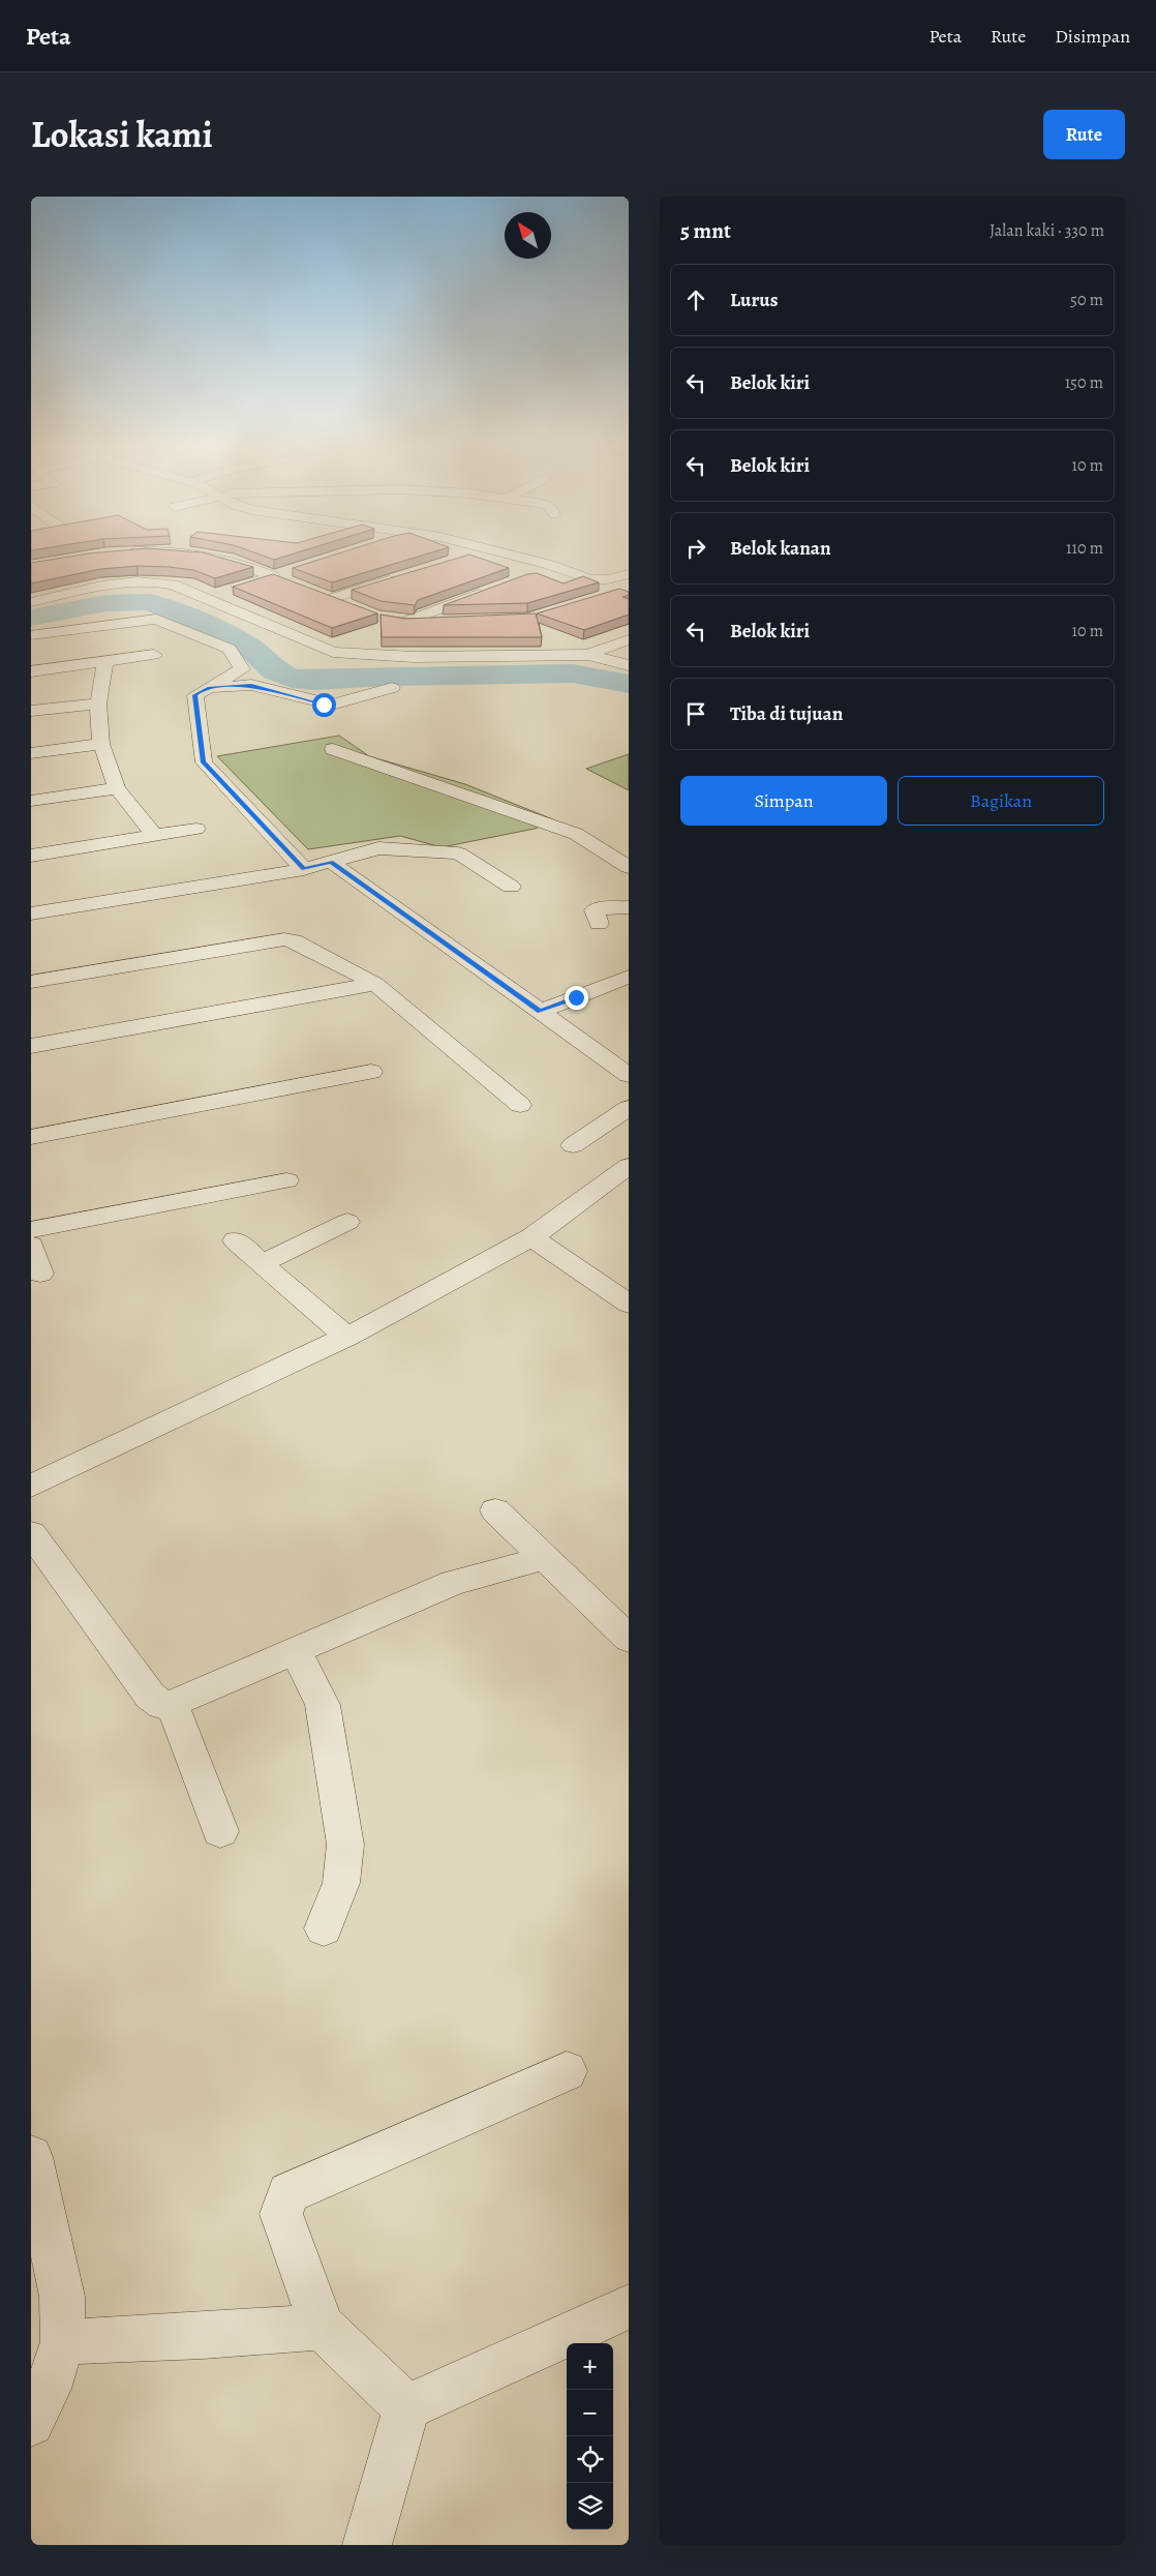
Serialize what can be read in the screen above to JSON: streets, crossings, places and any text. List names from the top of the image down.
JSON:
{
  "north": "top left",
  "page": {
    "header": "Peta",
    "nav": ["Peta", "Rute", "Disimpan"],
    "title": "Lokasi kami",
    "buttons": [
      "Rute",
      ["Simpan", "Bagikan"]
    ],
    "heading": ["5 mnt", "Jalan kaki · 330 m"],
    "list": [
      ["Lurus", "50 m"],
      ["Belok kiri", "150 m"],
      ["Belok kiri", "10 m"],
      ["Belok kanan", "110 m"],
      ["Belok kiri", "10 m"],
      "Tiba di tujuan"
    ],
    "map_buttons": ["+", "−"]
  }
}
